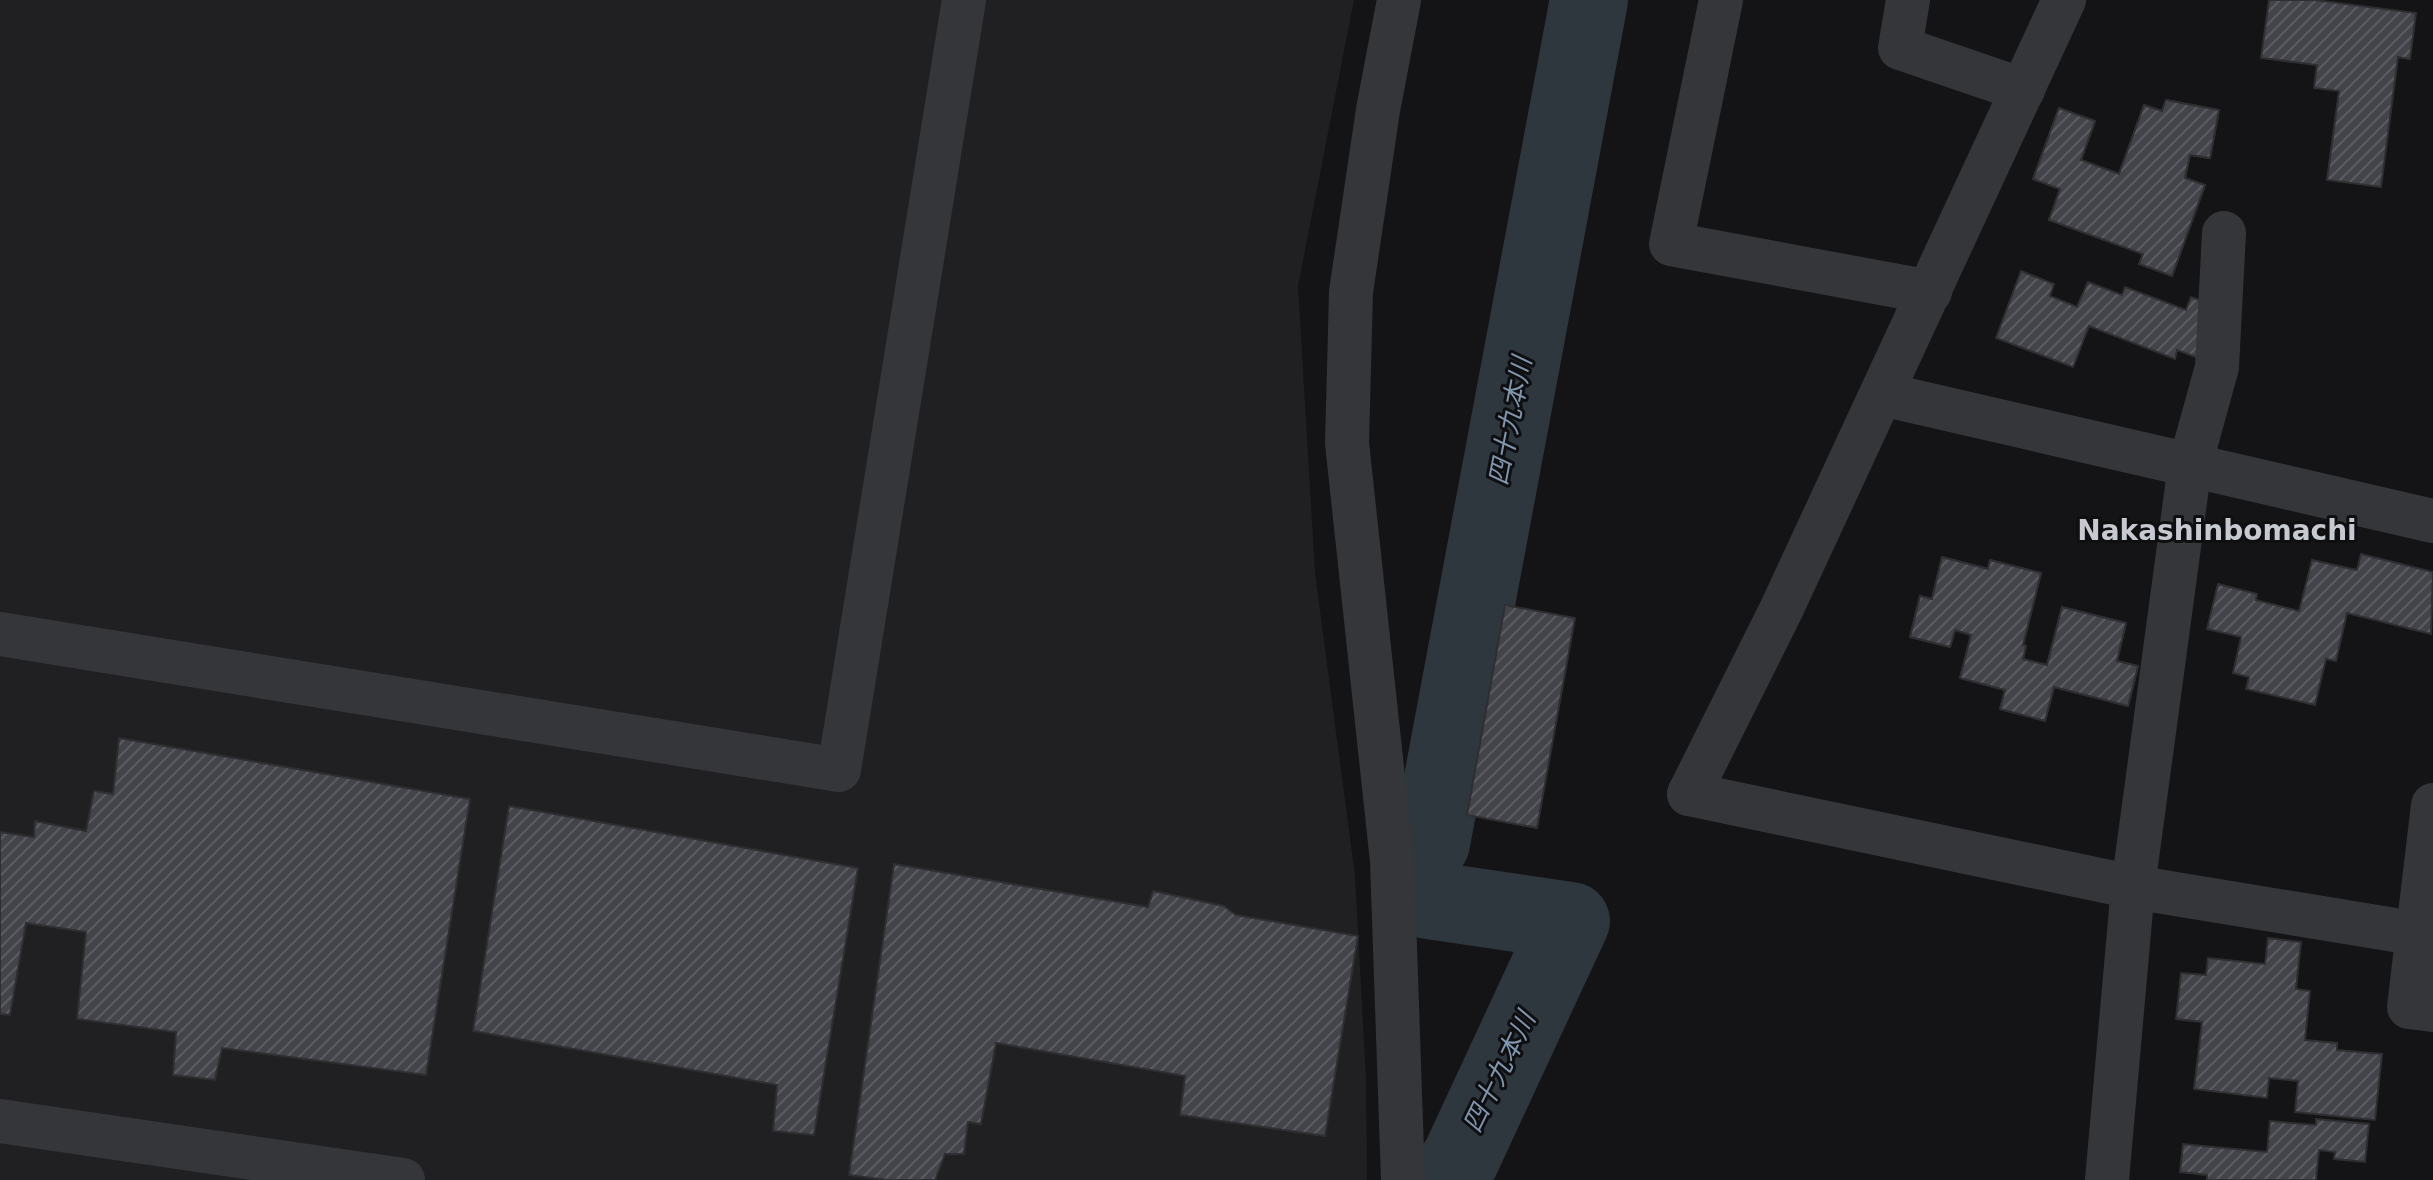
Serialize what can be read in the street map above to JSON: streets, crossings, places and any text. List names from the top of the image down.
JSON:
{
  "districts": ["Nakashinbomachi"],
  "water": ["四十九本川"]
}
